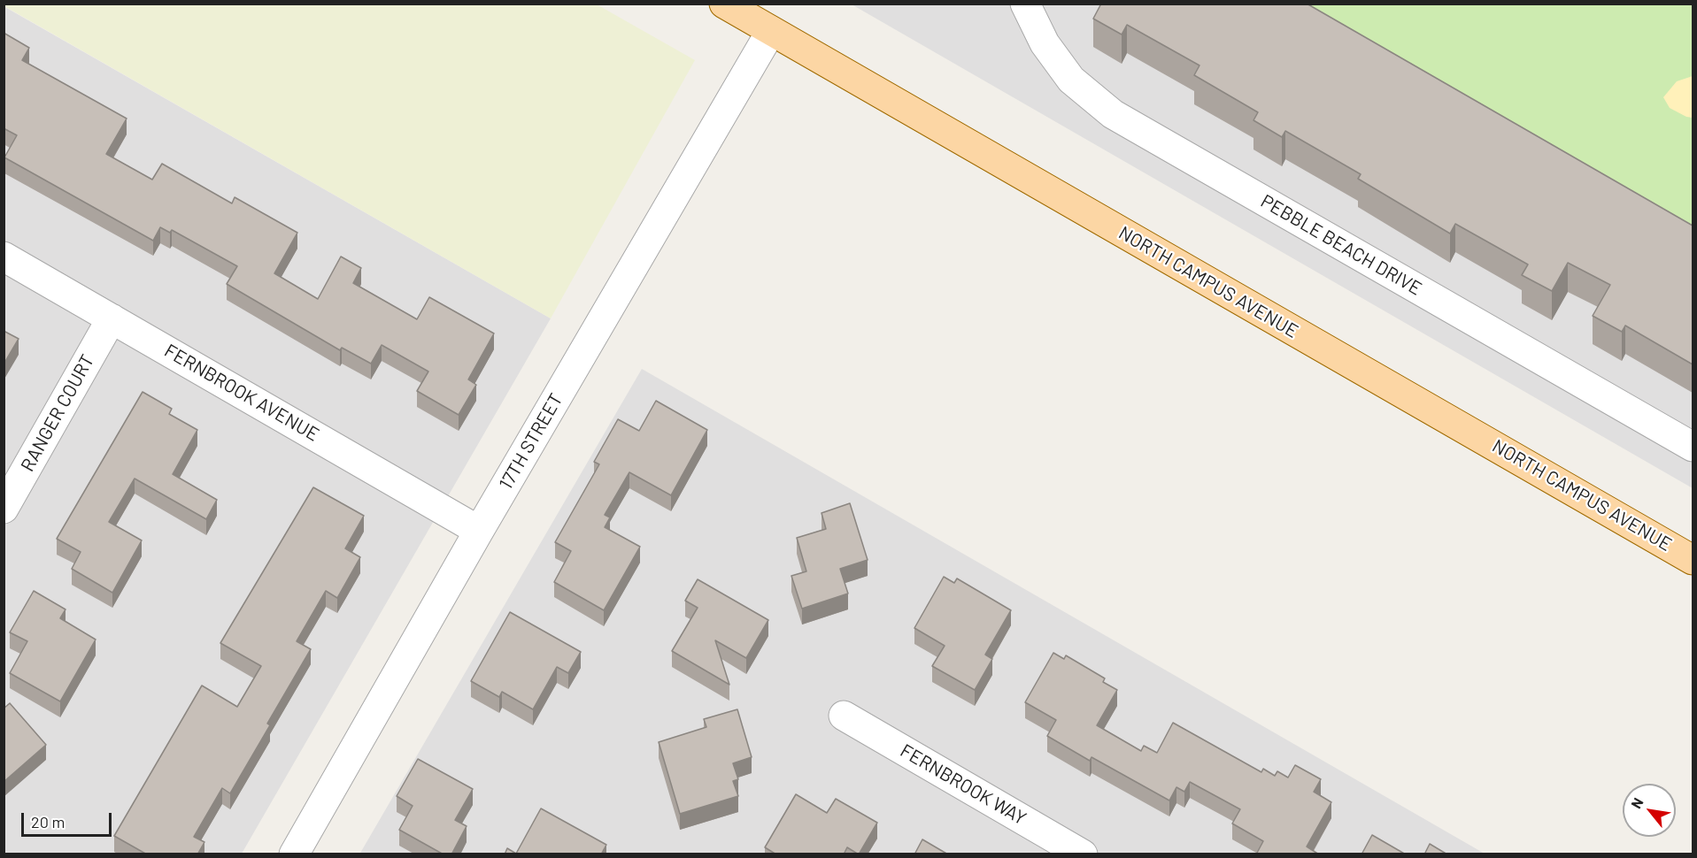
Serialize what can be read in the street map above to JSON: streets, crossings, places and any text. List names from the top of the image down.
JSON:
{
  "streets": {
    "main road": ["NORTH CAMPUS AVENUE"],
    "street": [
      "PEBBLE BEACH DRIVE",
      "FERNBROOK AVENUE",
      "RANGER COURT",
      "17TH STREET",
      "FERNBROOK WAY"
    ]
  },
  "crossings": [
    ["NORTH CAMPUS AVENUE", "17TH STREET"],
    ["FERNBROOK AVENUE", "RANGER COURT"],
    ["FERNBROOK AVENUE", "17TH STREET"]
  ],
  "scale_bar": "20 m",
  "north": "top left"
}
